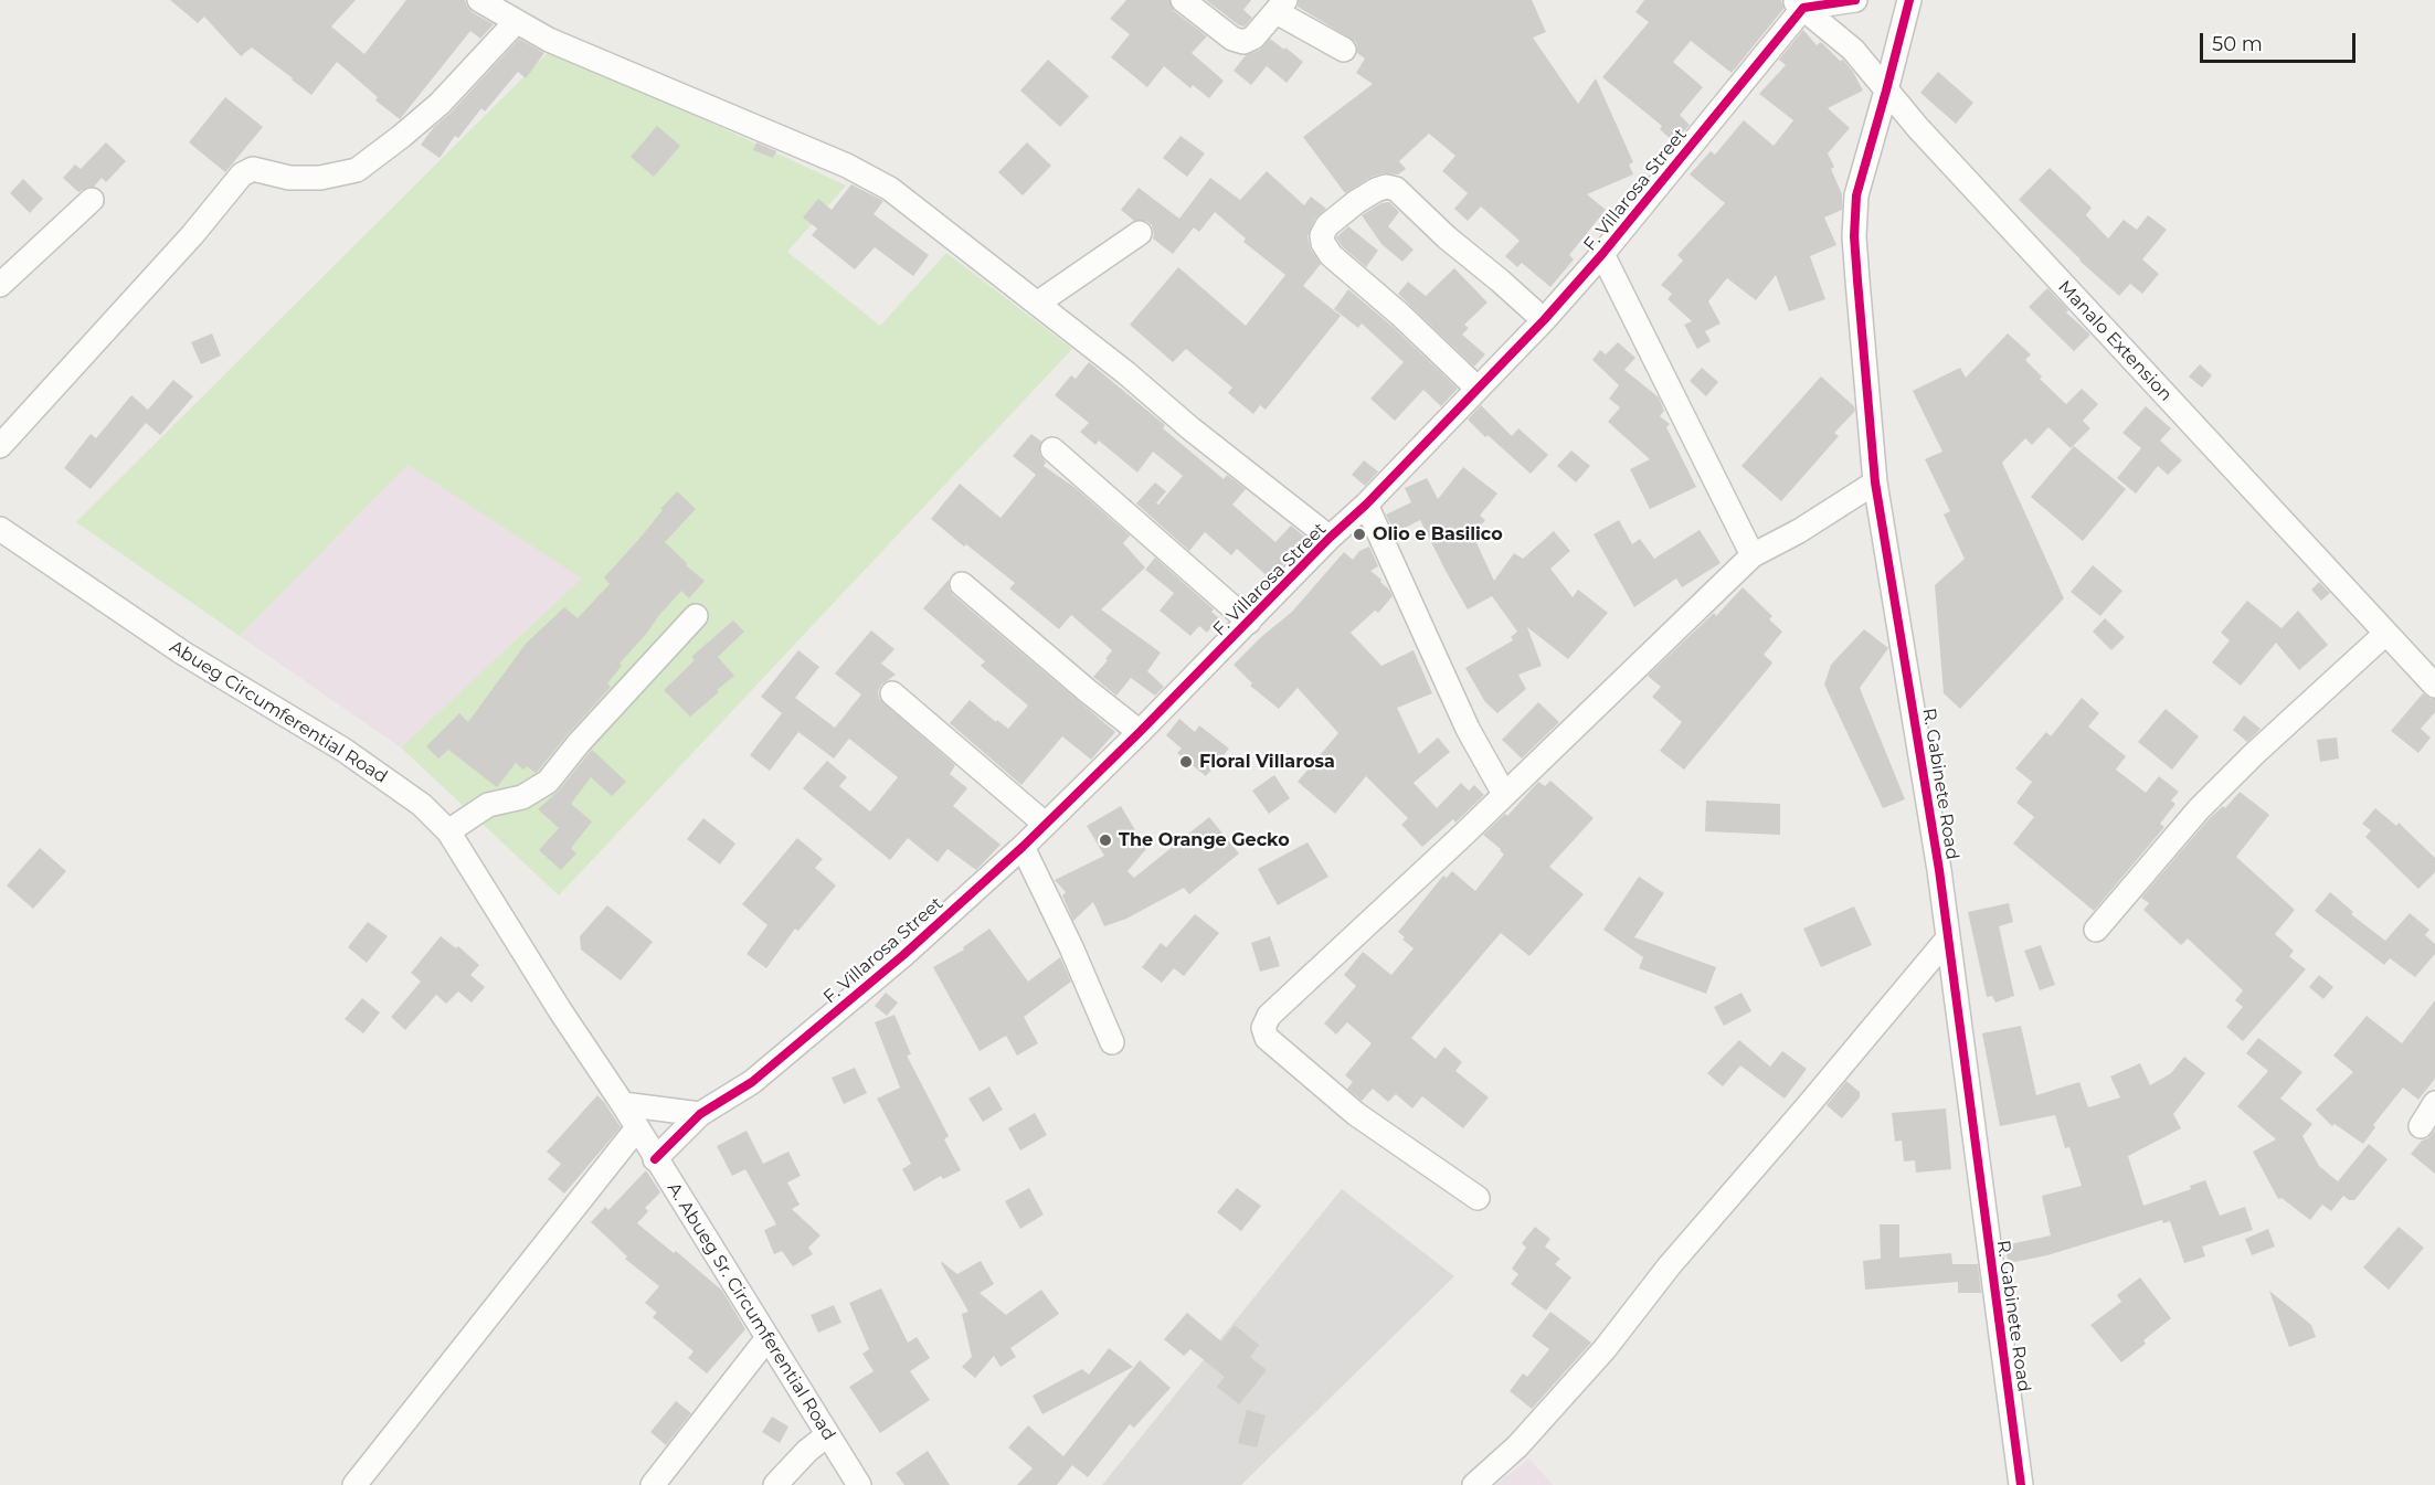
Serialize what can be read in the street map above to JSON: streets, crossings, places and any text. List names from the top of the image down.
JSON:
{
  "streets": {
    "street": [
      "F. Villarosa Street",
      "Manalo Extension",
      "Abueg Circumferential Road",
      "R. Gabinete Road",
      "A. Abueg Sr. Circumferential Road"
    ]
  },
  "crossings": [
    ["F. Villarosa Street", "Manalo Extension"],
    ["F. Villarosa Street", "A. Abueg Sr. Circumferential Road"],
    ["Manalo Extension", "R. Gabinete Road"],
    ["Abueg Circumferential Road", "A. Abueg Sr. Circumferential Road"]
  ],
  "places": ["Olio e Basilico", "Floral Villarosa", "The Orange Gecko"],
  "scale_bar": "50 m"
}
